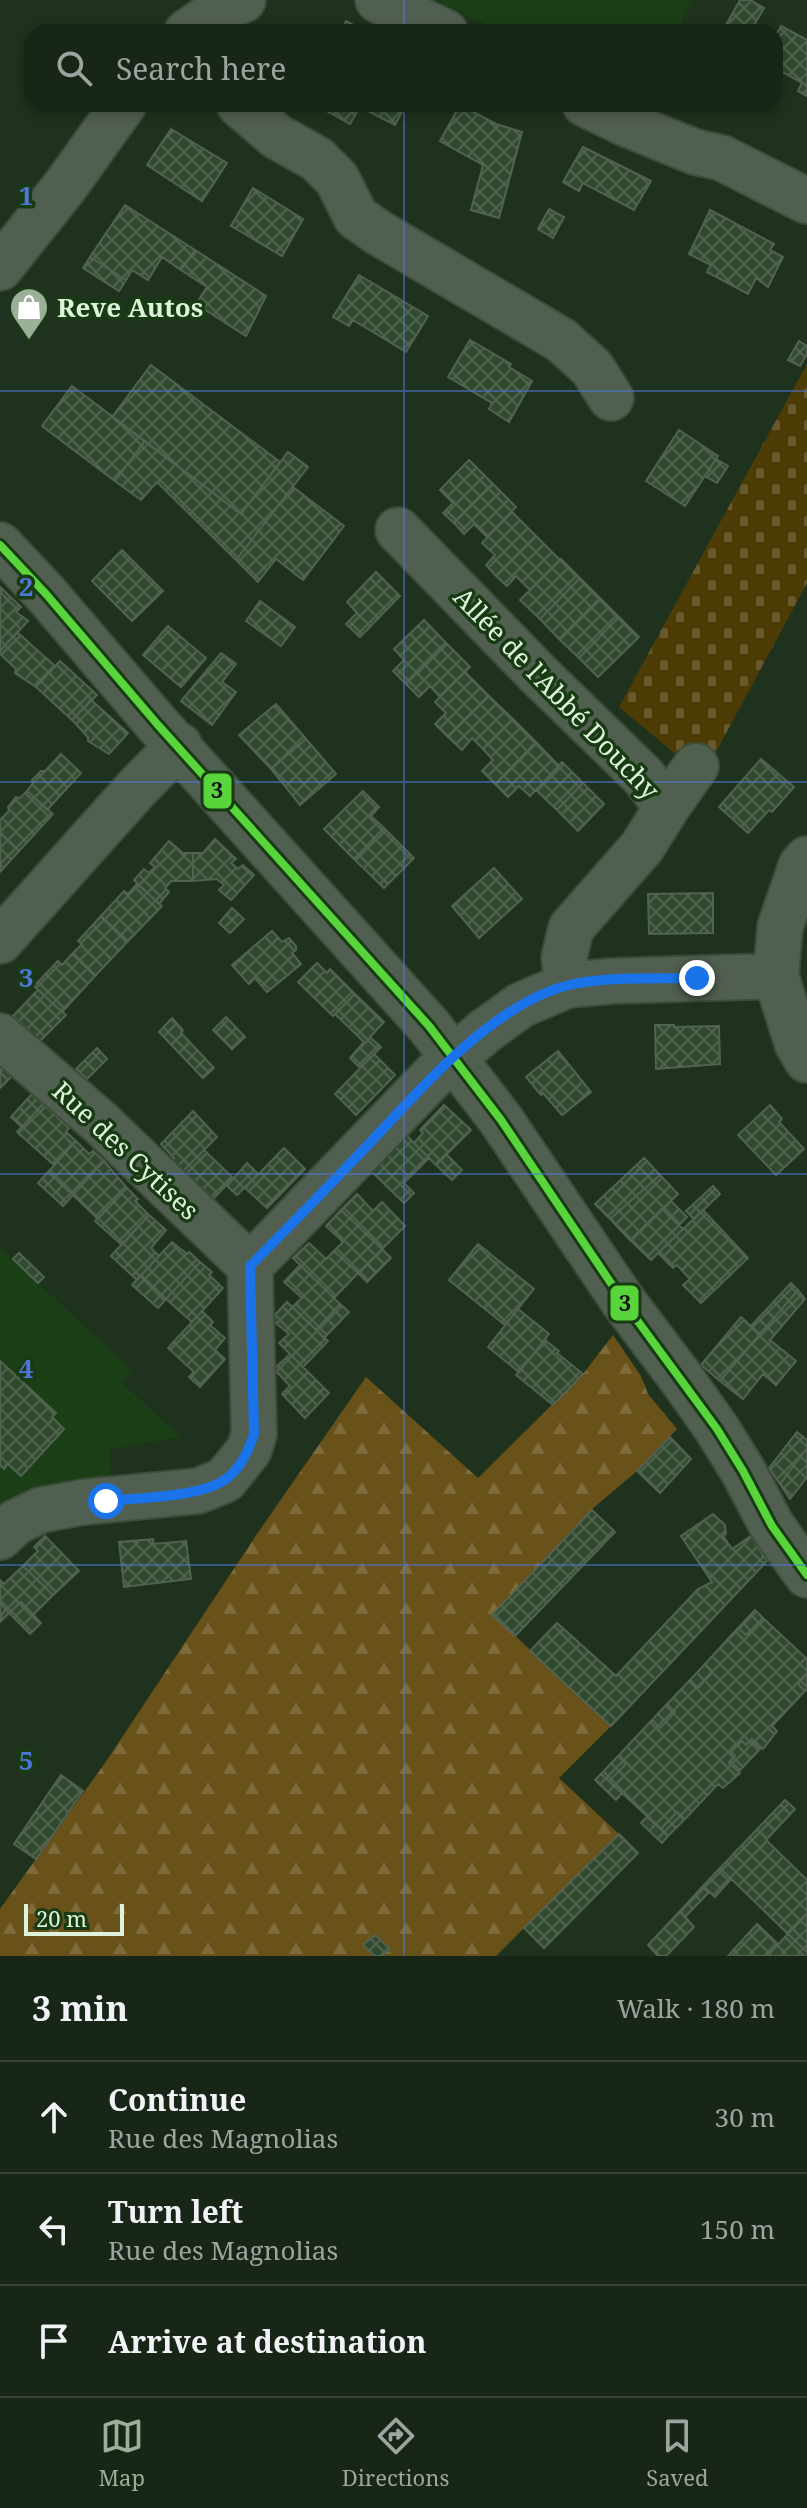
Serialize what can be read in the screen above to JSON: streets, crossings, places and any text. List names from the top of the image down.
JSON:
{
  "streets": {
    "street": ["Allée de l'Abbé Douchy", "Rue des Cytises"]
  },
  "places": {
    "shop": ["Reve Autos"]
  },
  "lines": ["transit line 3"],
  "scale_bar": "20 m",
  "page": {
    "search": "Search here",
    "scale": "20 m",
    "heading": ["3 min", "Walk · 180 m"],
    "list": [
      ["Continue", "Rue des Magnolias", "30 m"],
      ["Turn left", "Rue des Magnolias", "150 m"],
      "Arrive at destination"
    ],
    "nav": ["Map", "Directions", "Saved"]
  },
  "grid": {
    "rows": [
      "1",
      "2",
      "3",
      "4",
      "5"
    ]
  }
}
